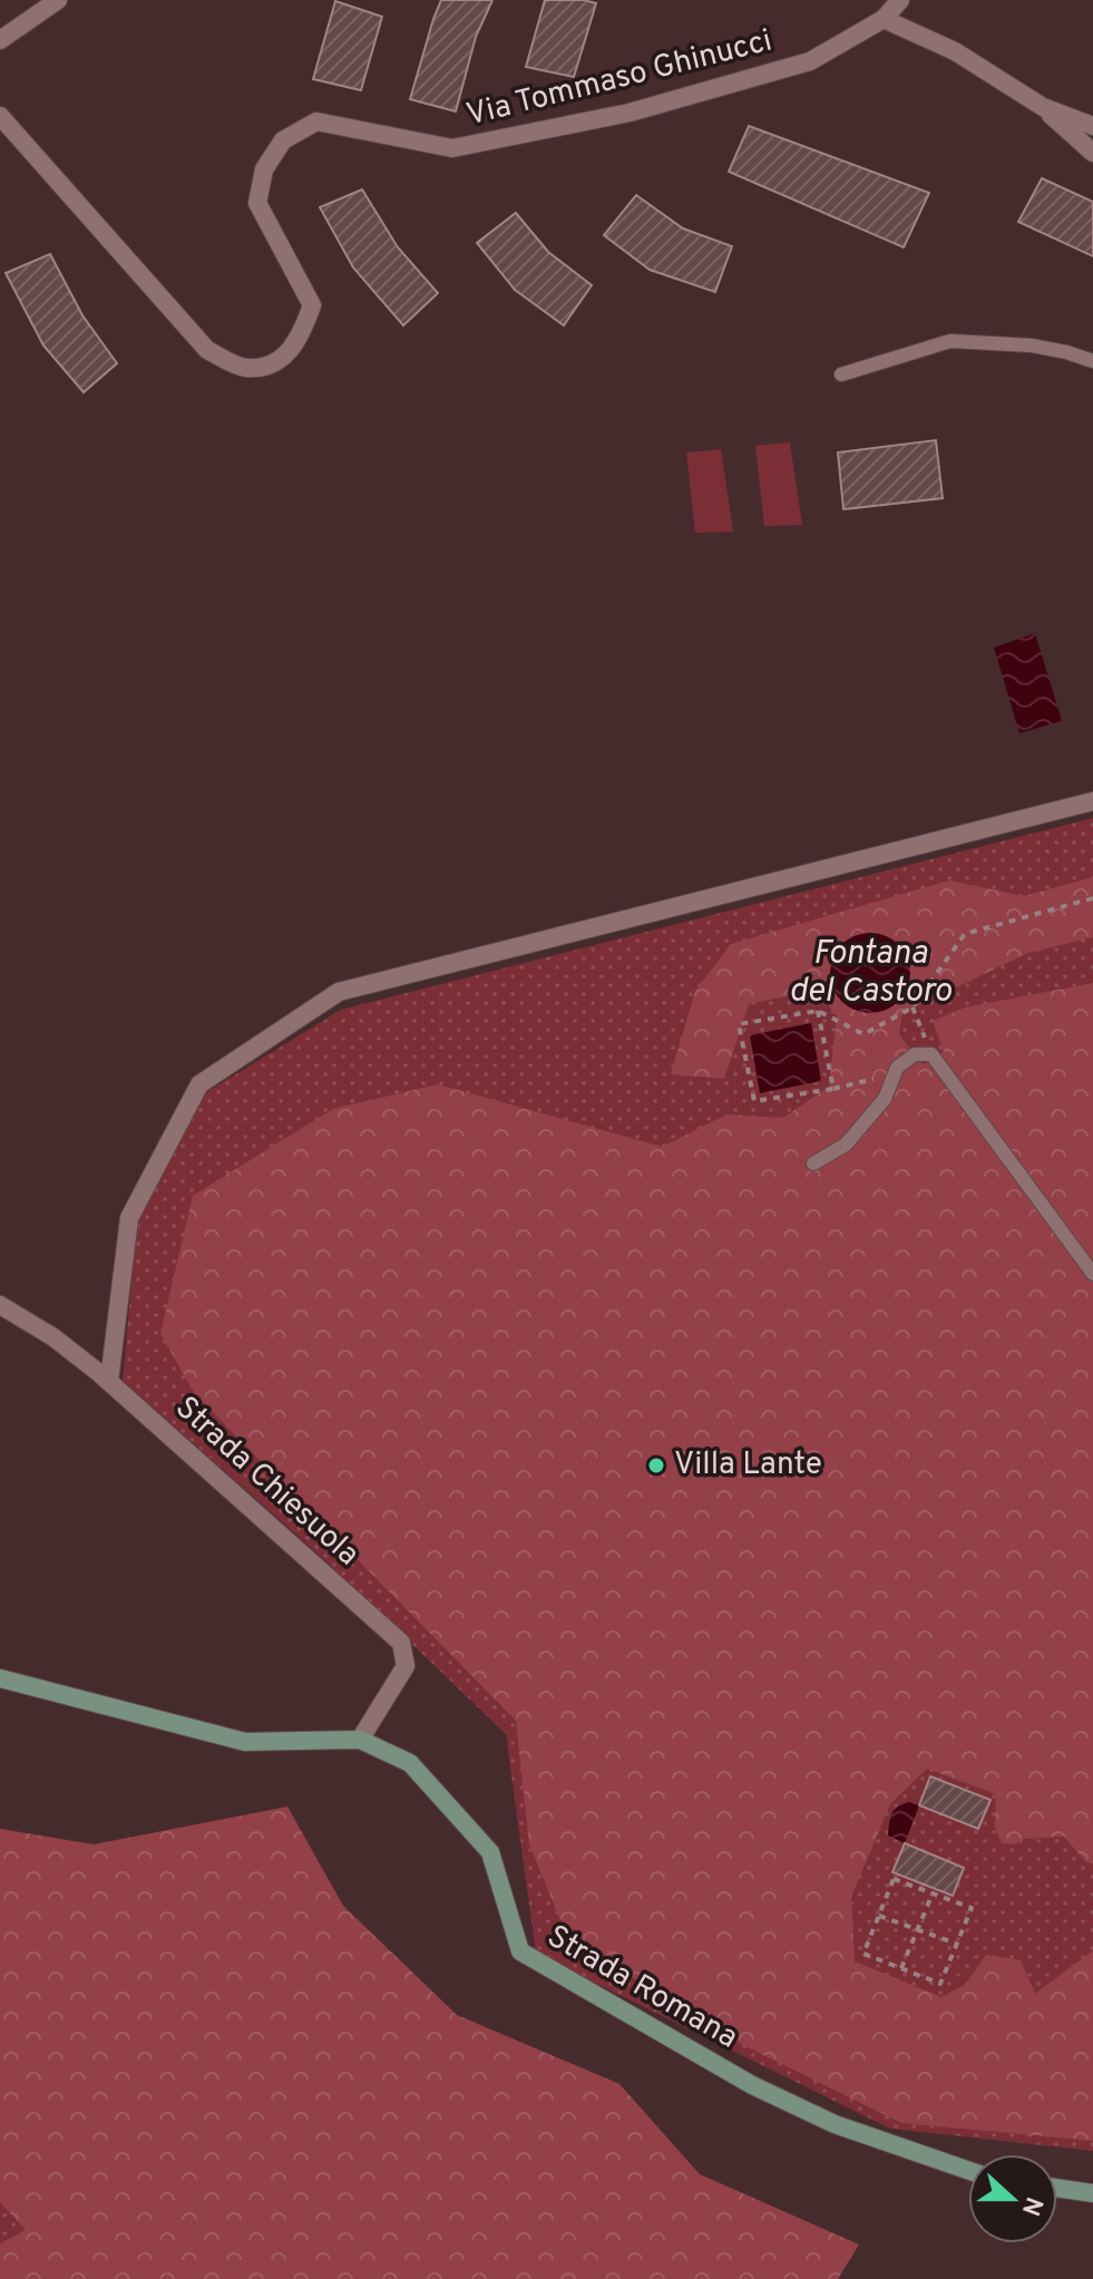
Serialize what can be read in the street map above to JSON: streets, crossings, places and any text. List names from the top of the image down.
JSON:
{
  "streets": {
    "street": ["Via Tommaso Ghinucci", "Strada Chiesuola", "Strada Romana"]
  },
  "crossings": [
    ["Strada Chiesuola", "Strada Romana"]
  ],
  "water": ["Fontana del Castoro"],
  "places": ["Villa Lante"],
  "north": "right"
}
